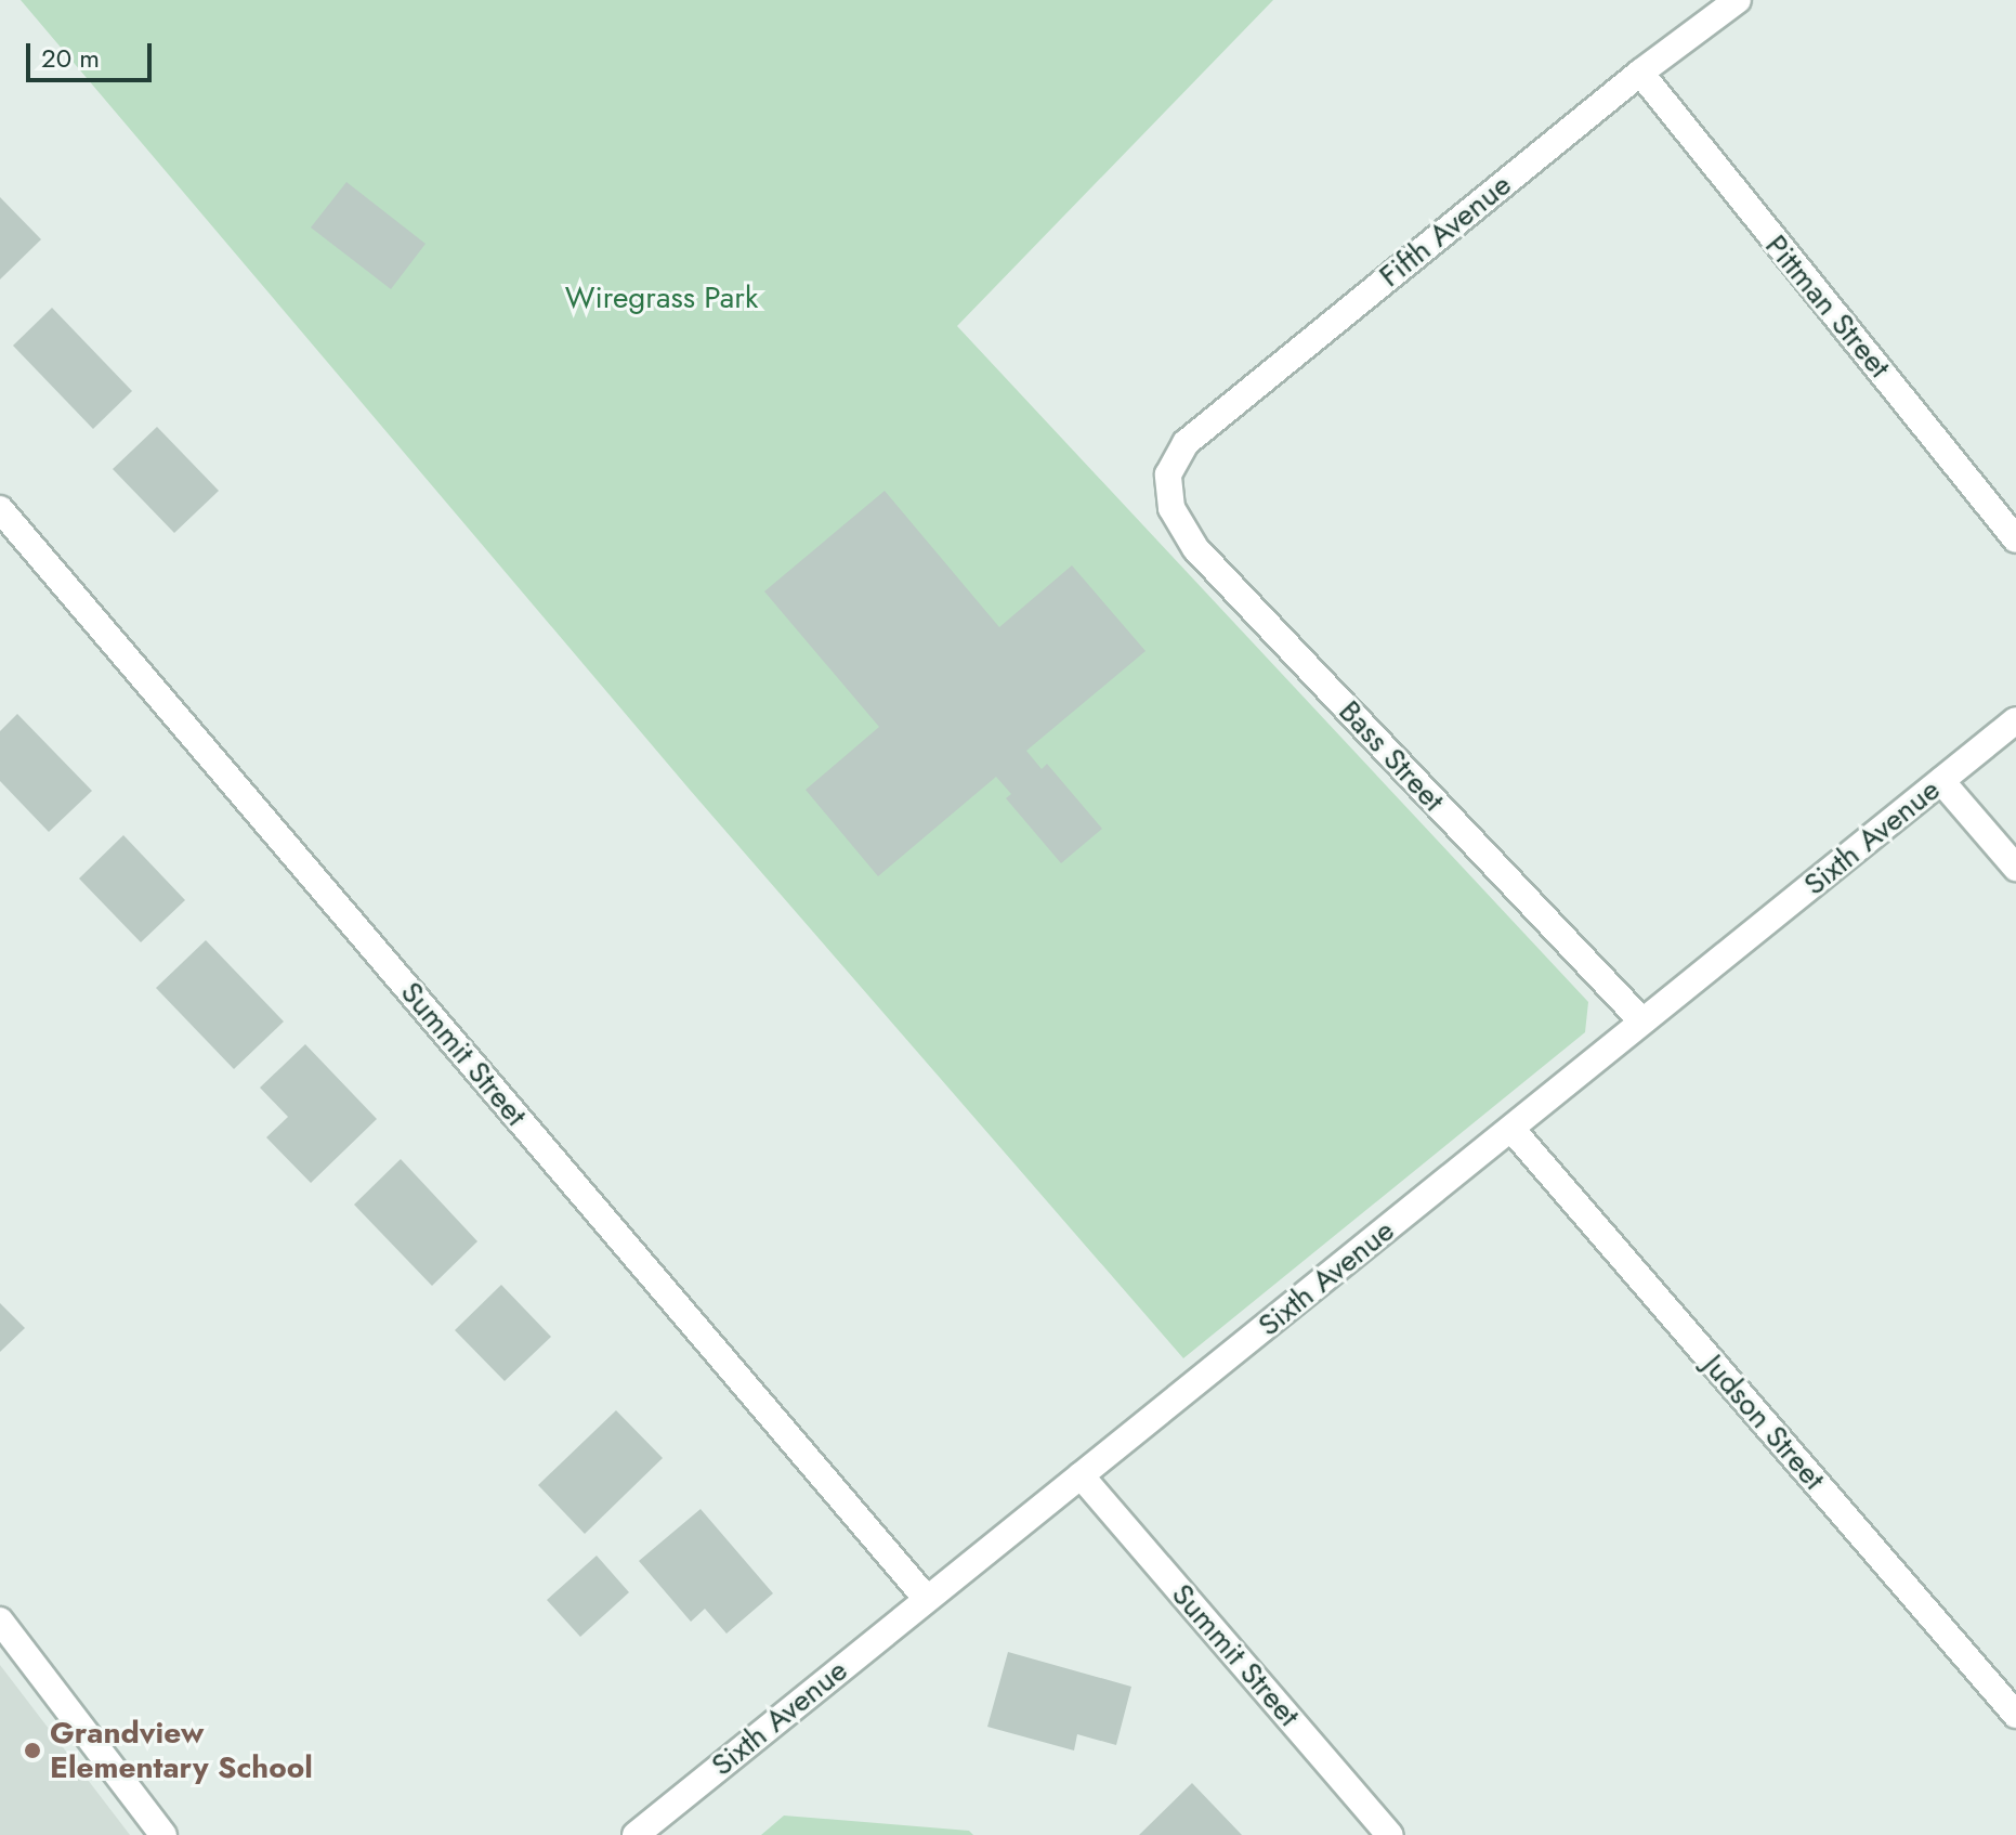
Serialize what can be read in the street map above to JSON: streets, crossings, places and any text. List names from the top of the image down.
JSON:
{
  "streets": {
    "street": [
      "Fifth Avenue",
      "Pittman Street",
      "Bass Street",
      "Sixth Avenue",
      "Summit Street",
      "Judson Street"
    ]
  },
  "crossings": [
    ["Fifth Avenue", "Pittman Street"],
    ["Fifth Avenue", "Bass Street"],
    ["Bass Street", "Sixth Avenue"],
    ["Sixth Avenue", "Summit Street"],
    ["Sixth Avenue", "Judson Street"]
  ],
  "parks": ["Wiregrass Park"],
  "places": ["Grandview Elementary School"],
  "scale_bar": "20 m"
}
